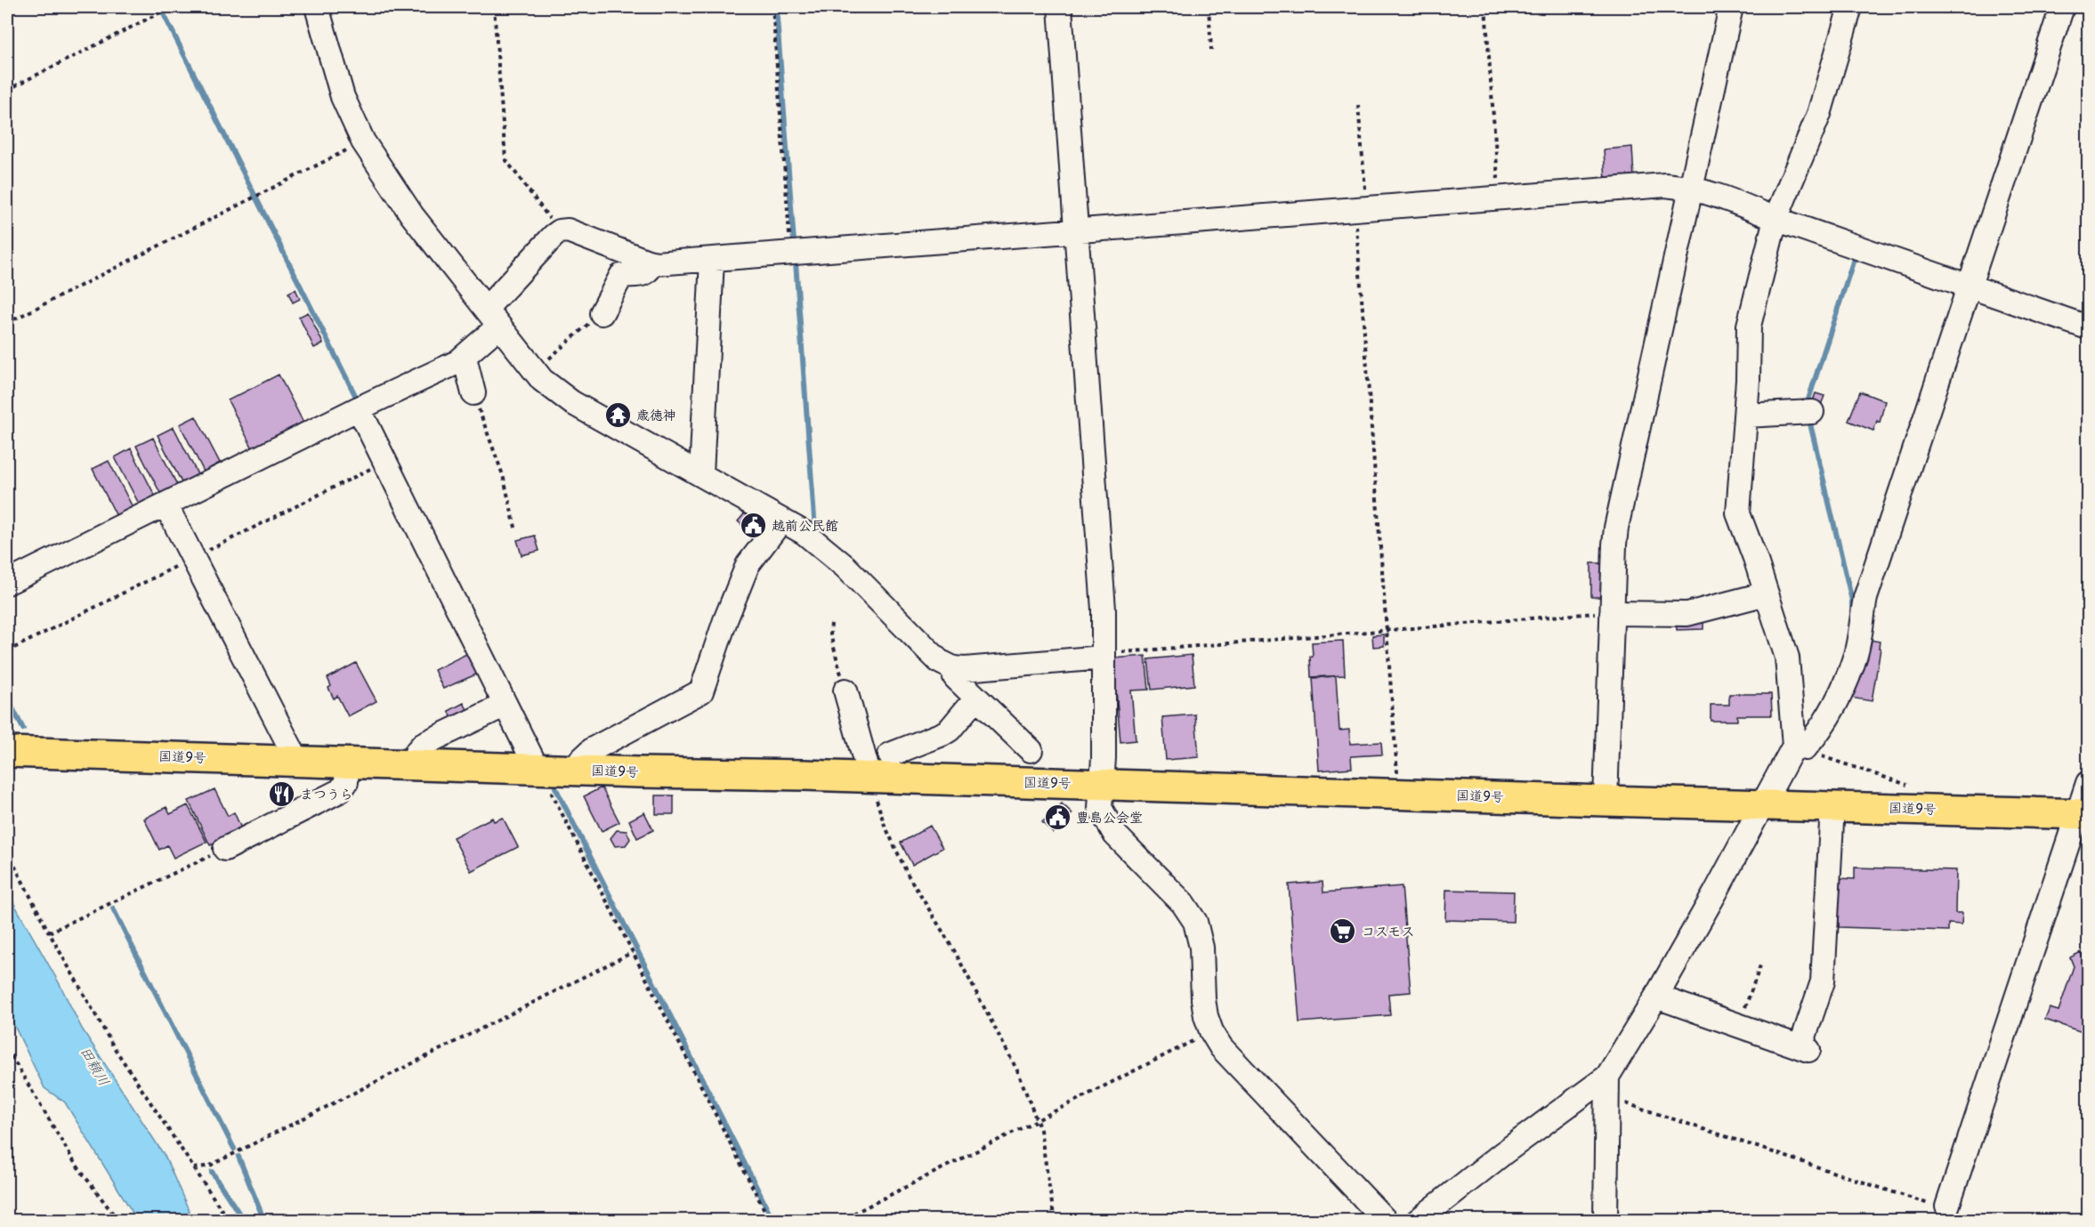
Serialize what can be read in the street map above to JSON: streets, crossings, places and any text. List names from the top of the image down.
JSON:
{
  "streets": {
    "highway": ["国道9号"]
  },
  "water": ["田頼川"],
  "places": {
    "temple": ["歳徳神"],
    "public building": ["越前公民館", "豊島公会堂"],
    "restaurant": ["まつうら"],
    "supermarket": ["コスモス"]
  }
}
